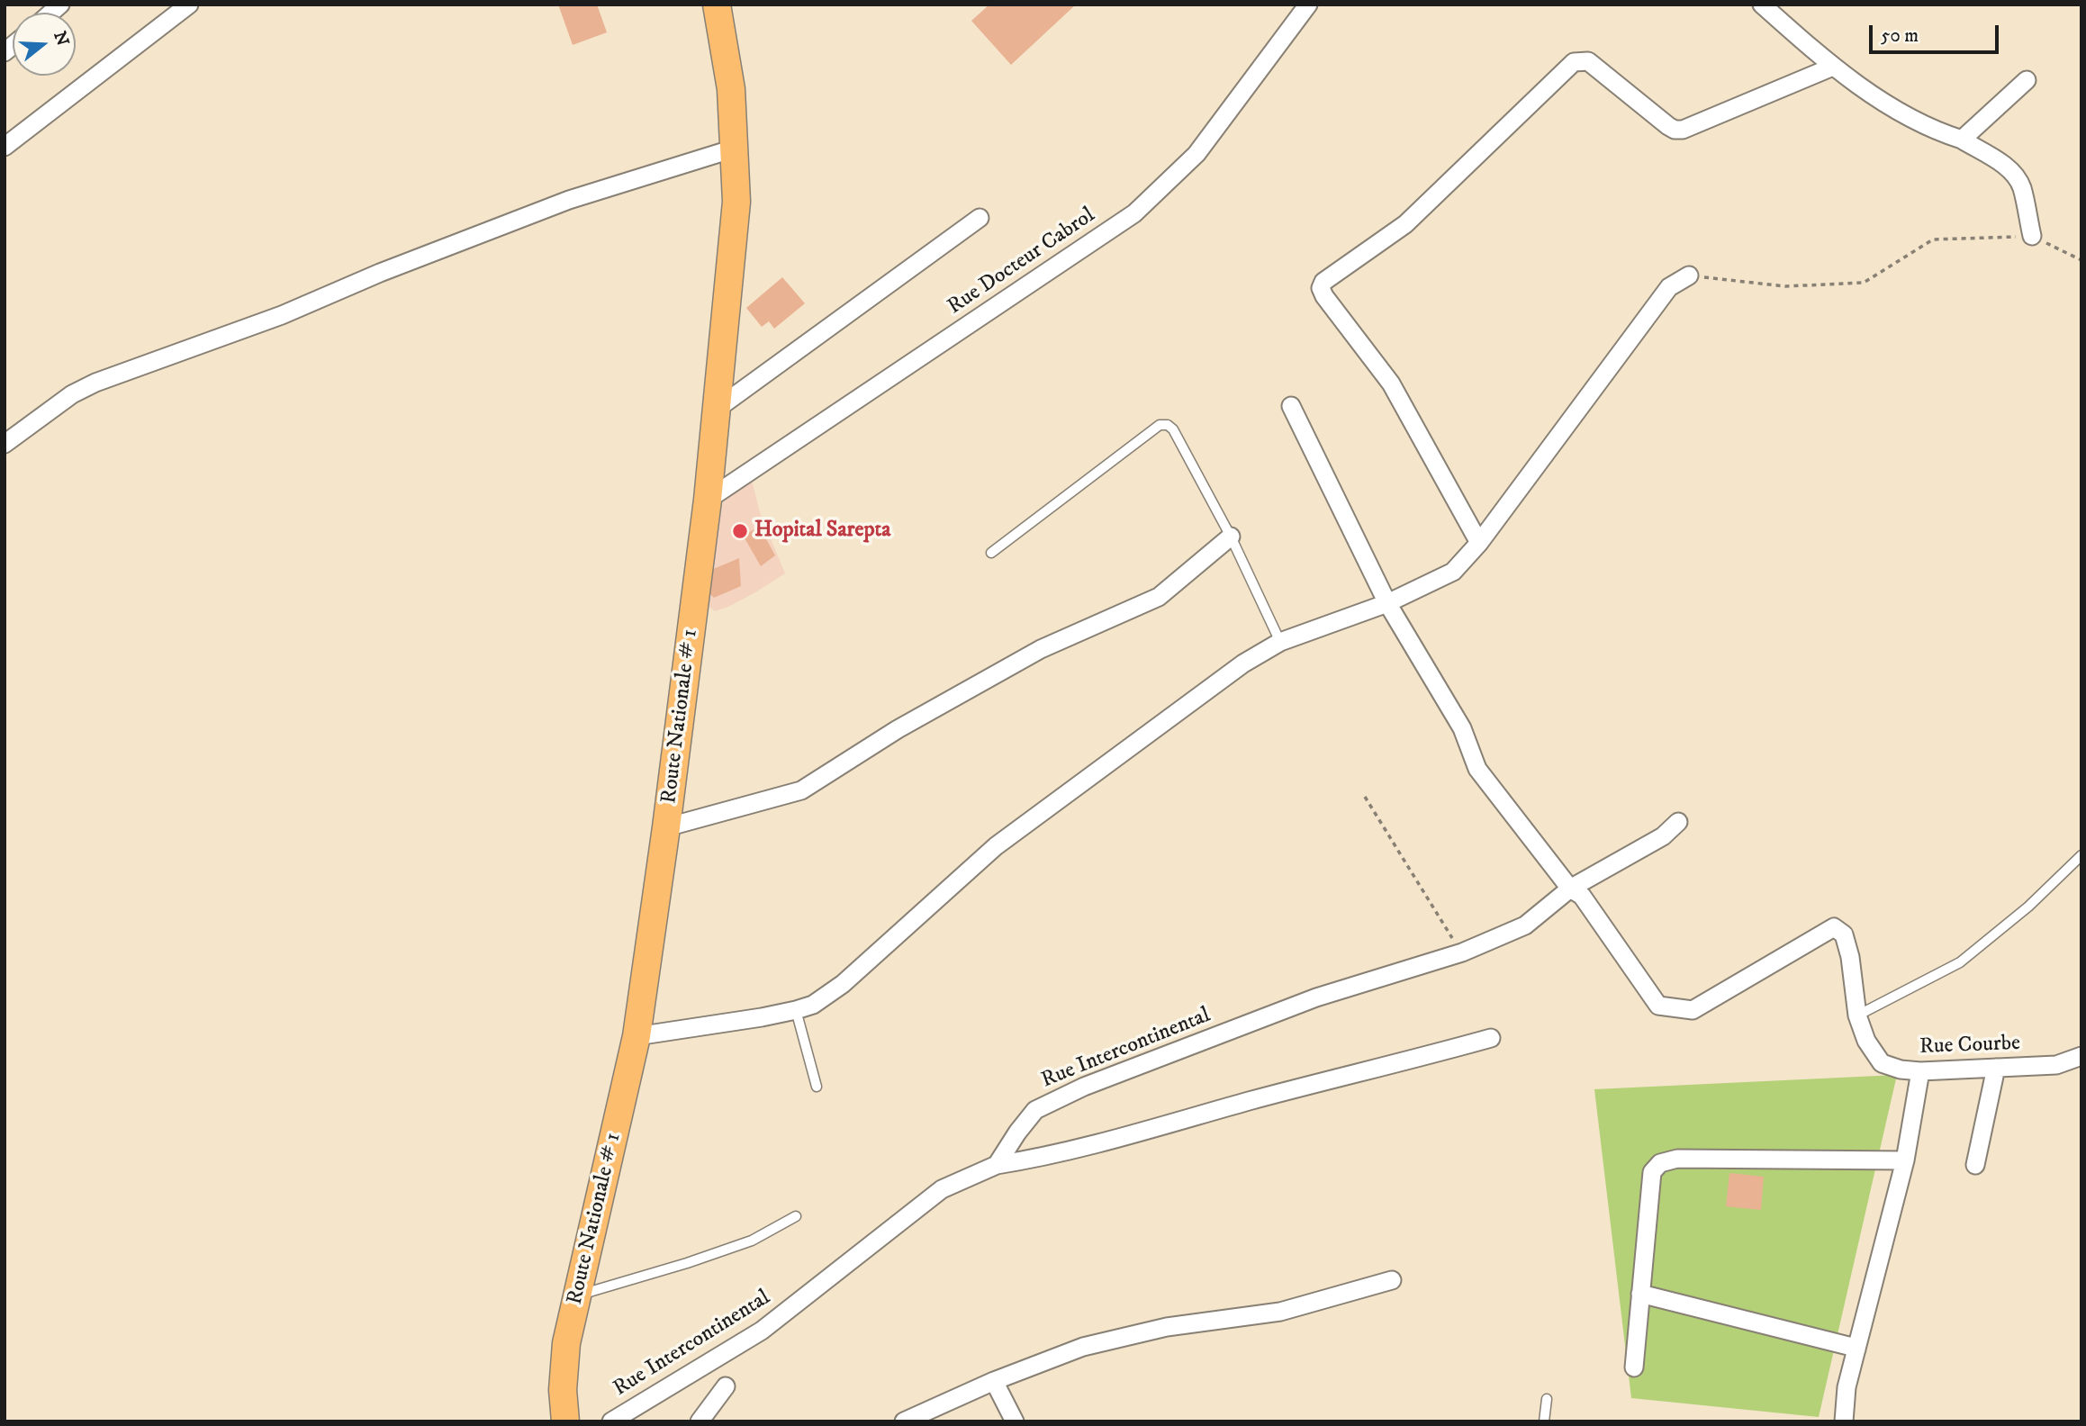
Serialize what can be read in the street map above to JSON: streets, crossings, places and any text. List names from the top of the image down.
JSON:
{
  "streets": {
    "main road": ["Route Nationale # 1"],
    "street": ["Rue Docteur Cabrol", "Rue Courbe", "Rue Intercontinental"]
  },
  "crossings": [
    ["Rue Docteur Cabrol", "Route Nationale # 1"],
    ["Rue Courbe", "Rue Intercontinental"]
  ],
  "places": ["Hopital Sarepta"],
  "scale_bar": "50 m",
  "north": "right"
}
